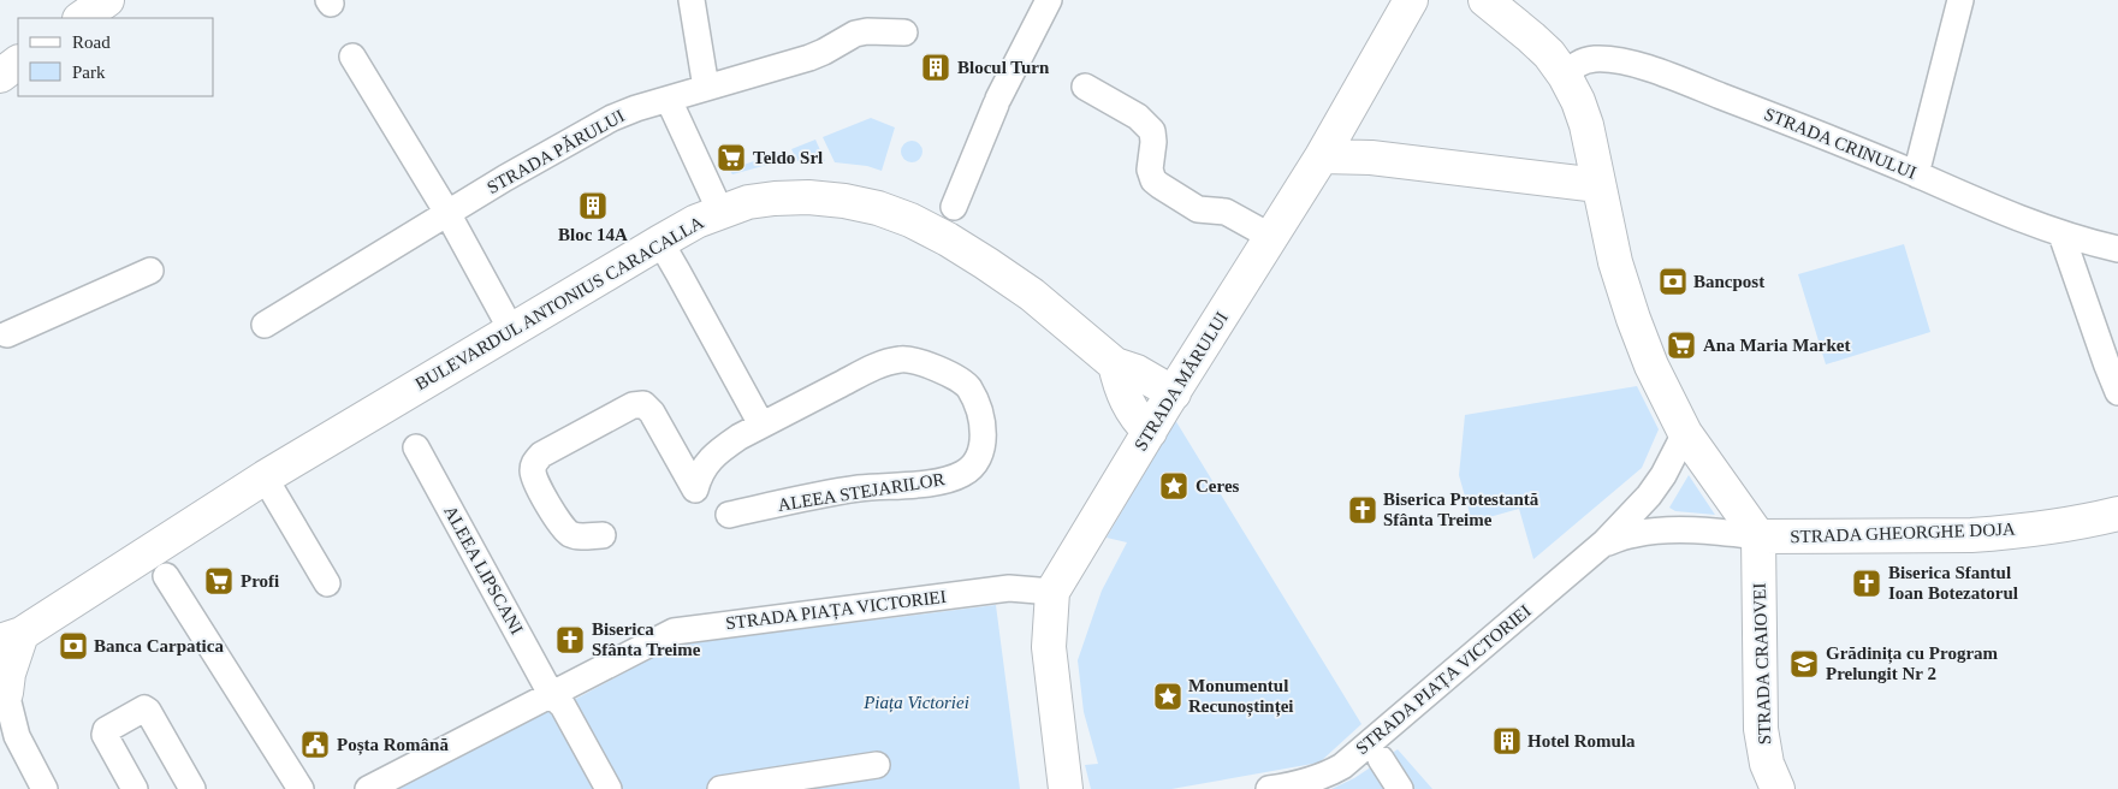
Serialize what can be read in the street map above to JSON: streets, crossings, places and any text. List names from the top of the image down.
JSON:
{
  "streets": {
    "main road": [
      "BULEVARDUL ANTONIUS CARACALLA",
      "STRADA MĂRULUI",
      "STRADA GHEORGHE DOJA",
      "STRADA CRAIOVEI"
    ],
    "street": [
      "STRADA CRINULUI",
      "STRADA PĂRULUI",
      "ALEEA STEJARILOR",
      "ALEEA LIPSCANI",
      "STRADA PIAȚA VICTORIEI"
    ]
  },
  "crossings": [
    ["BULEVARDUL ANTONIUS CARACALLA", "STRADA MĂRULUI"],
    ["STRADA MĂRULUI", "STRADA PIAȚA VICTORIEI"],
    ["STRADA GHEORGHE DOJA", "STRADA PIAȚA VICTORIEI"],
    ["STRADA GHEORGHE DOJA", "STRADA CRAIOVEI"],
    ["ALEEA LIPSCANI", "STRADA PIAȚA VICTORIEI"],
    ["STRADA PIAȚA VICTORIEI", "STRADA CRAIOVEI"]
  ],
  "parks": ["Piața Victoriei"],
  "places": {
    "building": ["Blocul Turn", "Bloc 14A", "Hotel Romula"],
    "supermarket": ["Teldo Srl", "Ana Maria Market", "Profi"],
    "bank": ["Bancpost", "Banca Carpatica"],
    "place": ["Ceres", "Monumentul Recunoștinței"],
    "church": ["Biserica Protestantă Sfânta Treime", "Biserica Sfantul Ioan Botezatorul", "Biserica Sfânta Treime"],
    "school or university": ["Grădinița cu Program Prelungit Nr 2"],
    "public building": ["Poșta Română"]
  },
  "legend": ["Road", "Park"]
}
